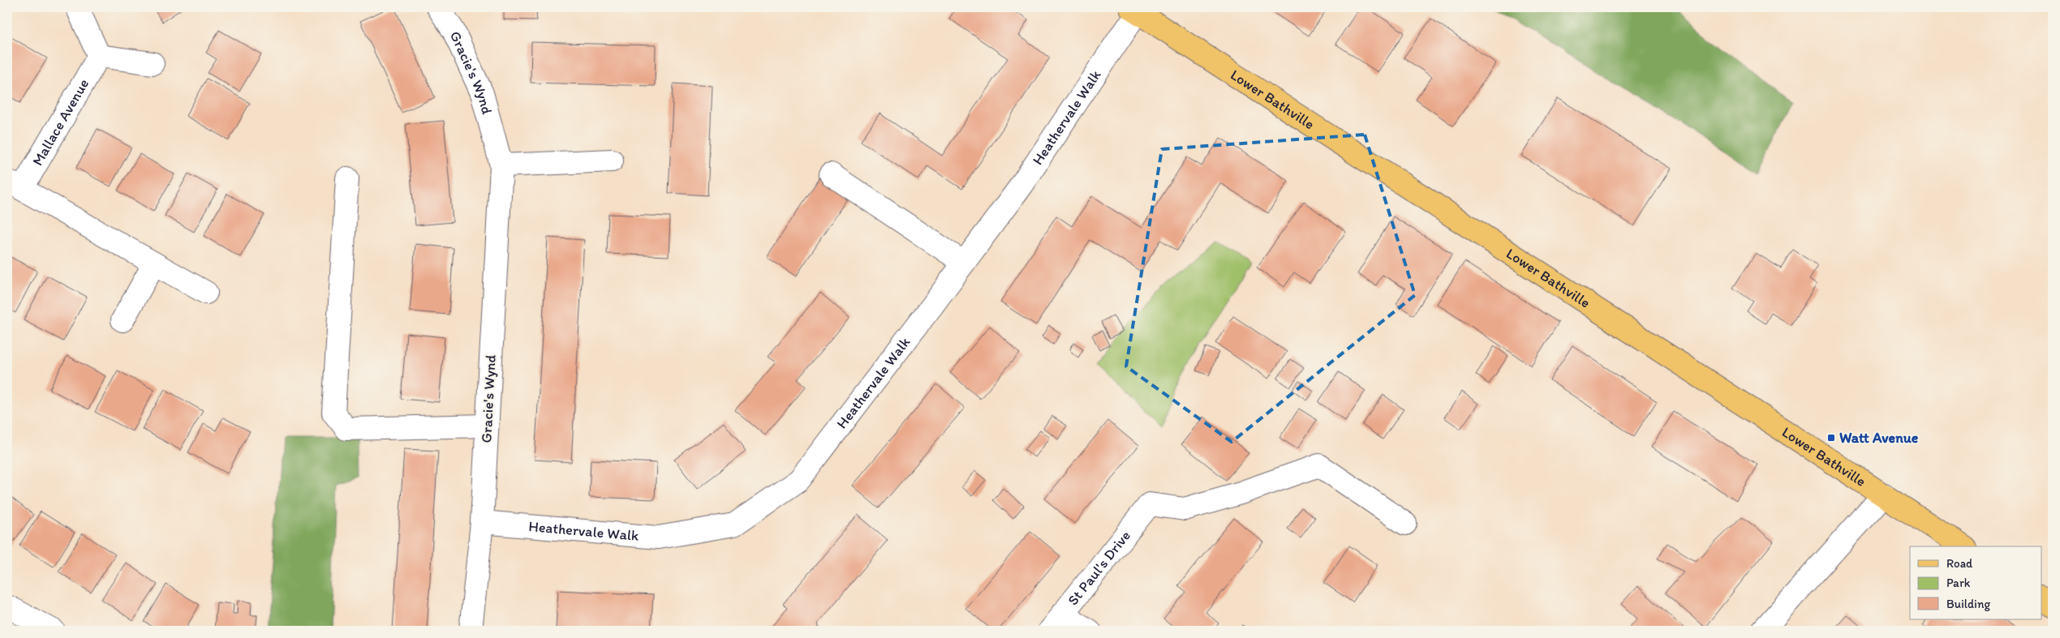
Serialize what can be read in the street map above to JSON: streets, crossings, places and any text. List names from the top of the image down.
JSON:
{
  "streets": {
    "main road": ["Lower Bathville"],
    "street": [
      "Gracie's Wynd",
      "Heathervale Walk",
      "Mallace Avenue",
      "St Paul's Drive"
    ]
  },
  "crossings": [
    ["Gracie's Wynd", "Heathervale Walk"],
    ["Lower Bathville", "Heathervale Walk"]
  ],
  "places": {
    "transit": ["Watt Avenue"]
  },
  "legend": ["Road", "Park", "Building"]
}
